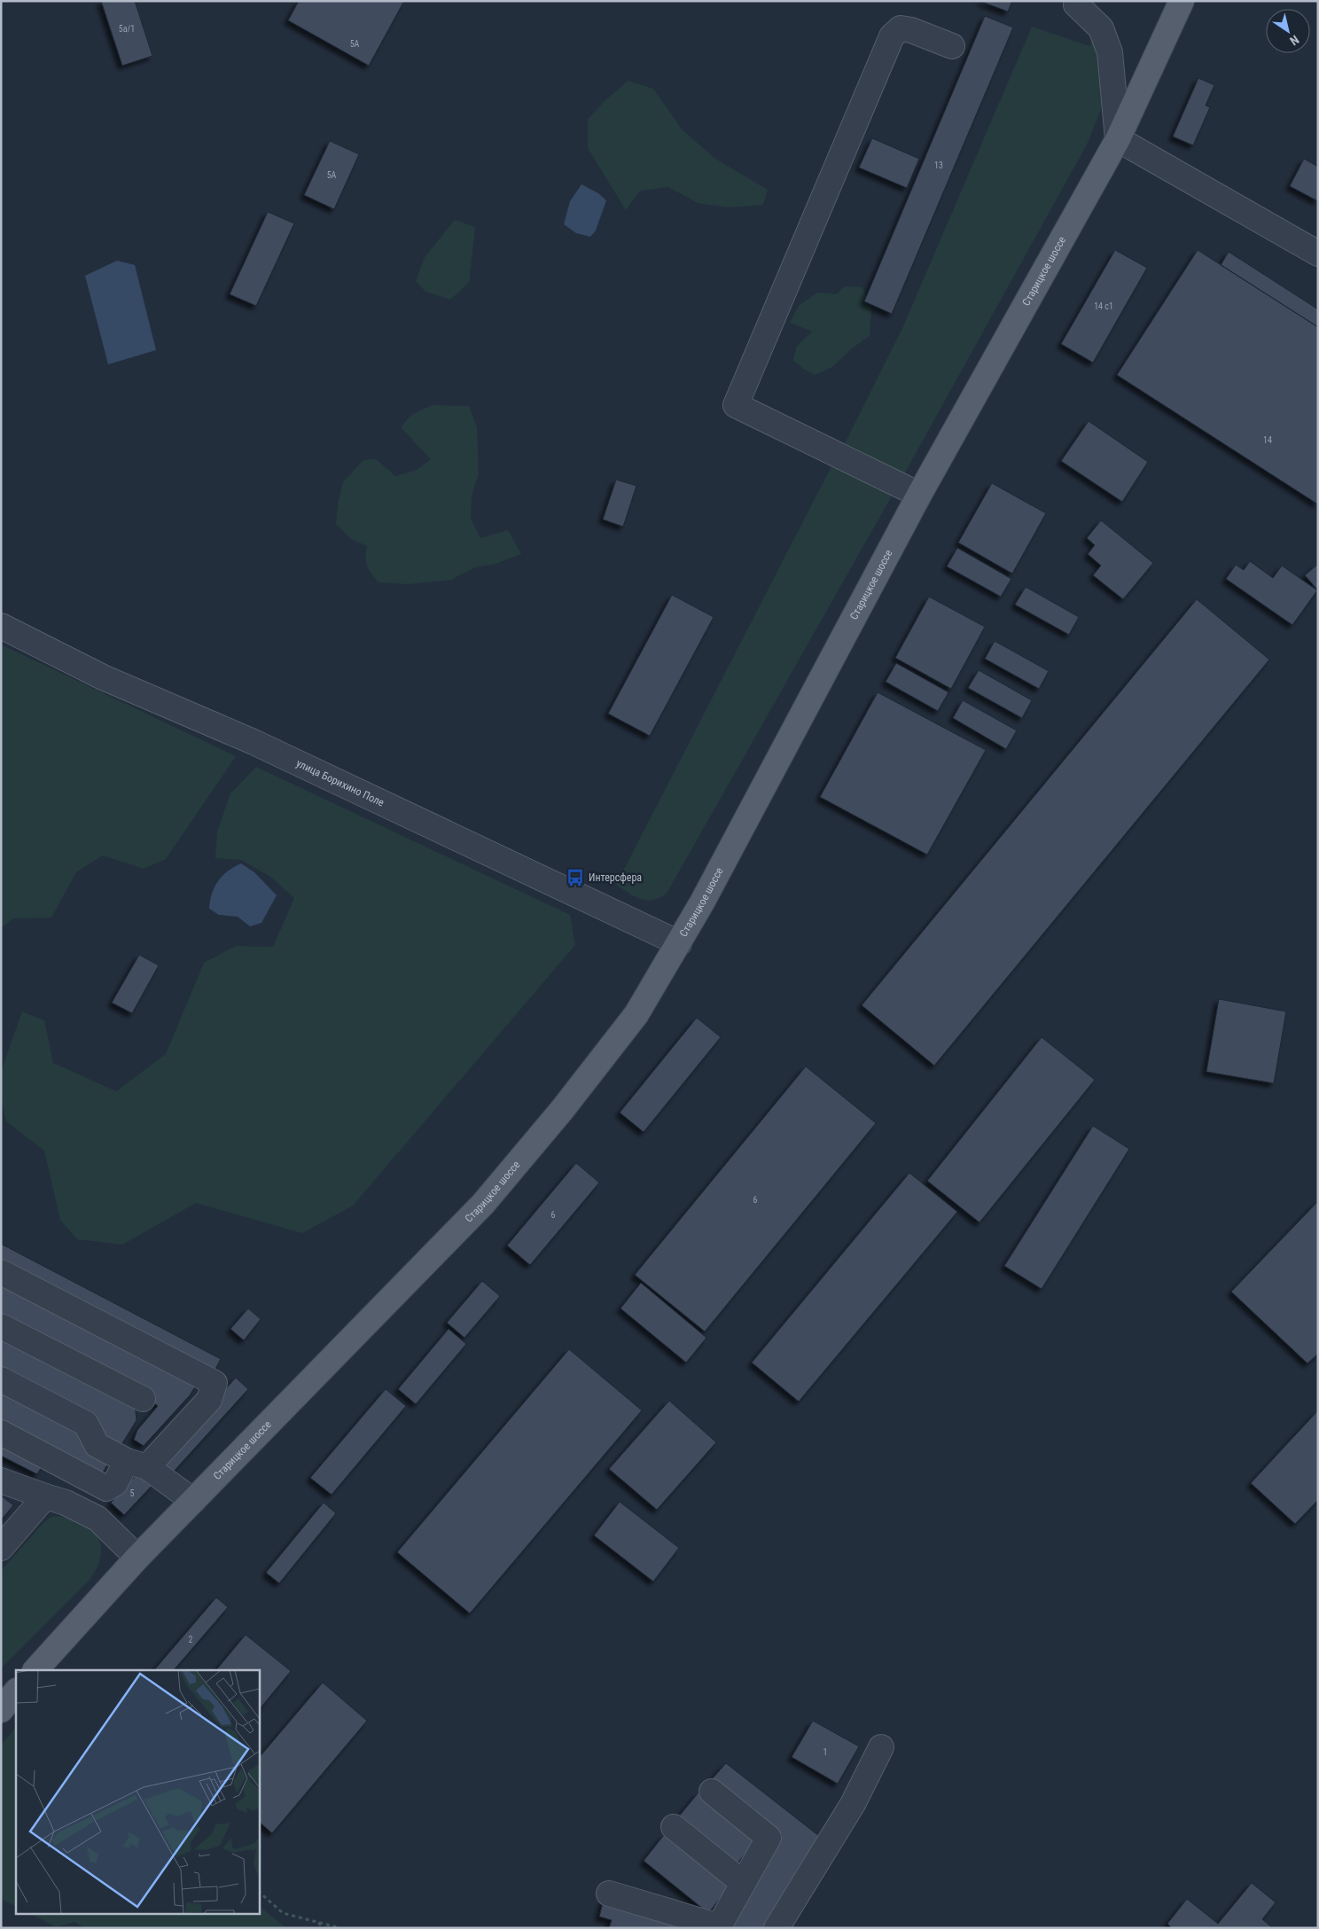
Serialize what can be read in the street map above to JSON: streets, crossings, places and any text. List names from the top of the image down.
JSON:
{
  "streets": {
    "main road": ["Старицкое шоссе"],
    "street": ["улица Борихино Поле"]
  },
  "crossings": [
    ["Старицкое шоссе", "улица Борихино Поле"]
  ],
  "places": {
    "bus stop": ["Интерсфера"]
  },
  "house_numbers": [
    "5а/1",
    "5А",
    "13",
    "5А",
    "14 с1",
    "14",
    "6",
    "6",
    "5",
    "2",
    "1"
  ],
  "north": "bottom right"
}
